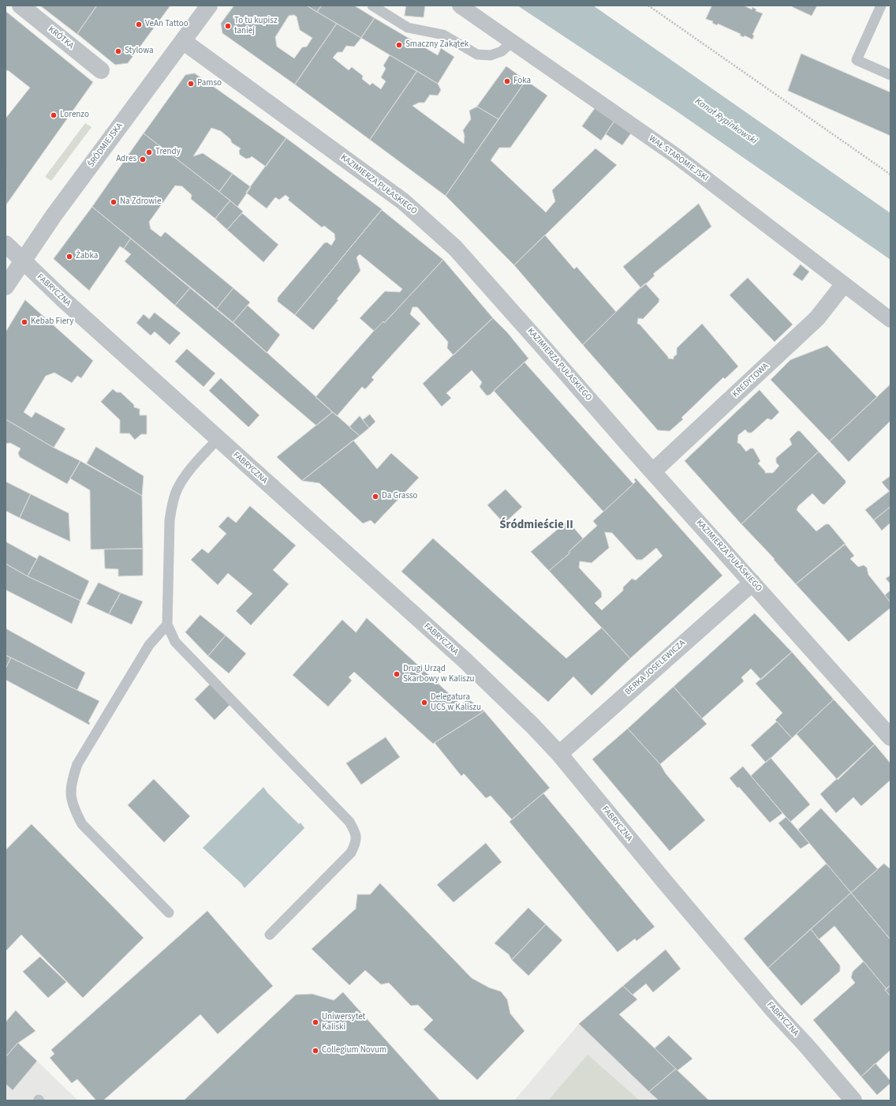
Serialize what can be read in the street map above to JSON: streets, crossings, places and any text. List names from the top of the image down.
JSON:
{
  "streets": {
    "street": [
      "KRÓTKA",
      "ŚRÓDMIEJSKA",
      "WAŁ STAROMIEJSKI",
      "KAZIMIERZA PUŁASKIEGO",
      "FABRYCZNA",
      "KREDYTOWA",
      "BERKA JOSELEWICZA"
    ]
  },
  "crossings": [
    ["ŚRÓDMIEJSKA", "KAZIMIERZA PUŁASKIEGO"],
    ["ŚRÓDMIEJSKA", "FABRYCZNA"],
    ["WAŁ STAROMIEJSKI", "KREDYTOWA"],
    ["KAZIMIERZA PUŁASKIEGO", "KREDYTOWA"],
    ["KAZIMIERZA PUŁASKIEGO", "BERKA JOSELEWICZA"],
    ["FABRYCZNA", "BERKA JOSELEWICZA"]
  ],
  "districts": ["Śródmieście II"],
  "water": ["Kanał Rypinkowski"],
  "places": [
    "VeAn Tattoo",
    "To tu kupisz taniej",
    "Smaczny Zakątek",
    "Stylowa",
    "Foka",
    "Pamso",
    "Lorenzo",
    "Trendy",
    "Adres",
    "Na Zdrowie",
    "Żabka",
    "Kebab Fiery",
    "Da Grasso",
    "Drugi Urząd Skarbowy w Kaliszu",
    "Delegatura UCS w Kaliszu",
    "Uniwersytet Kaliski",
    "Collegium Novum"
  ]
}
